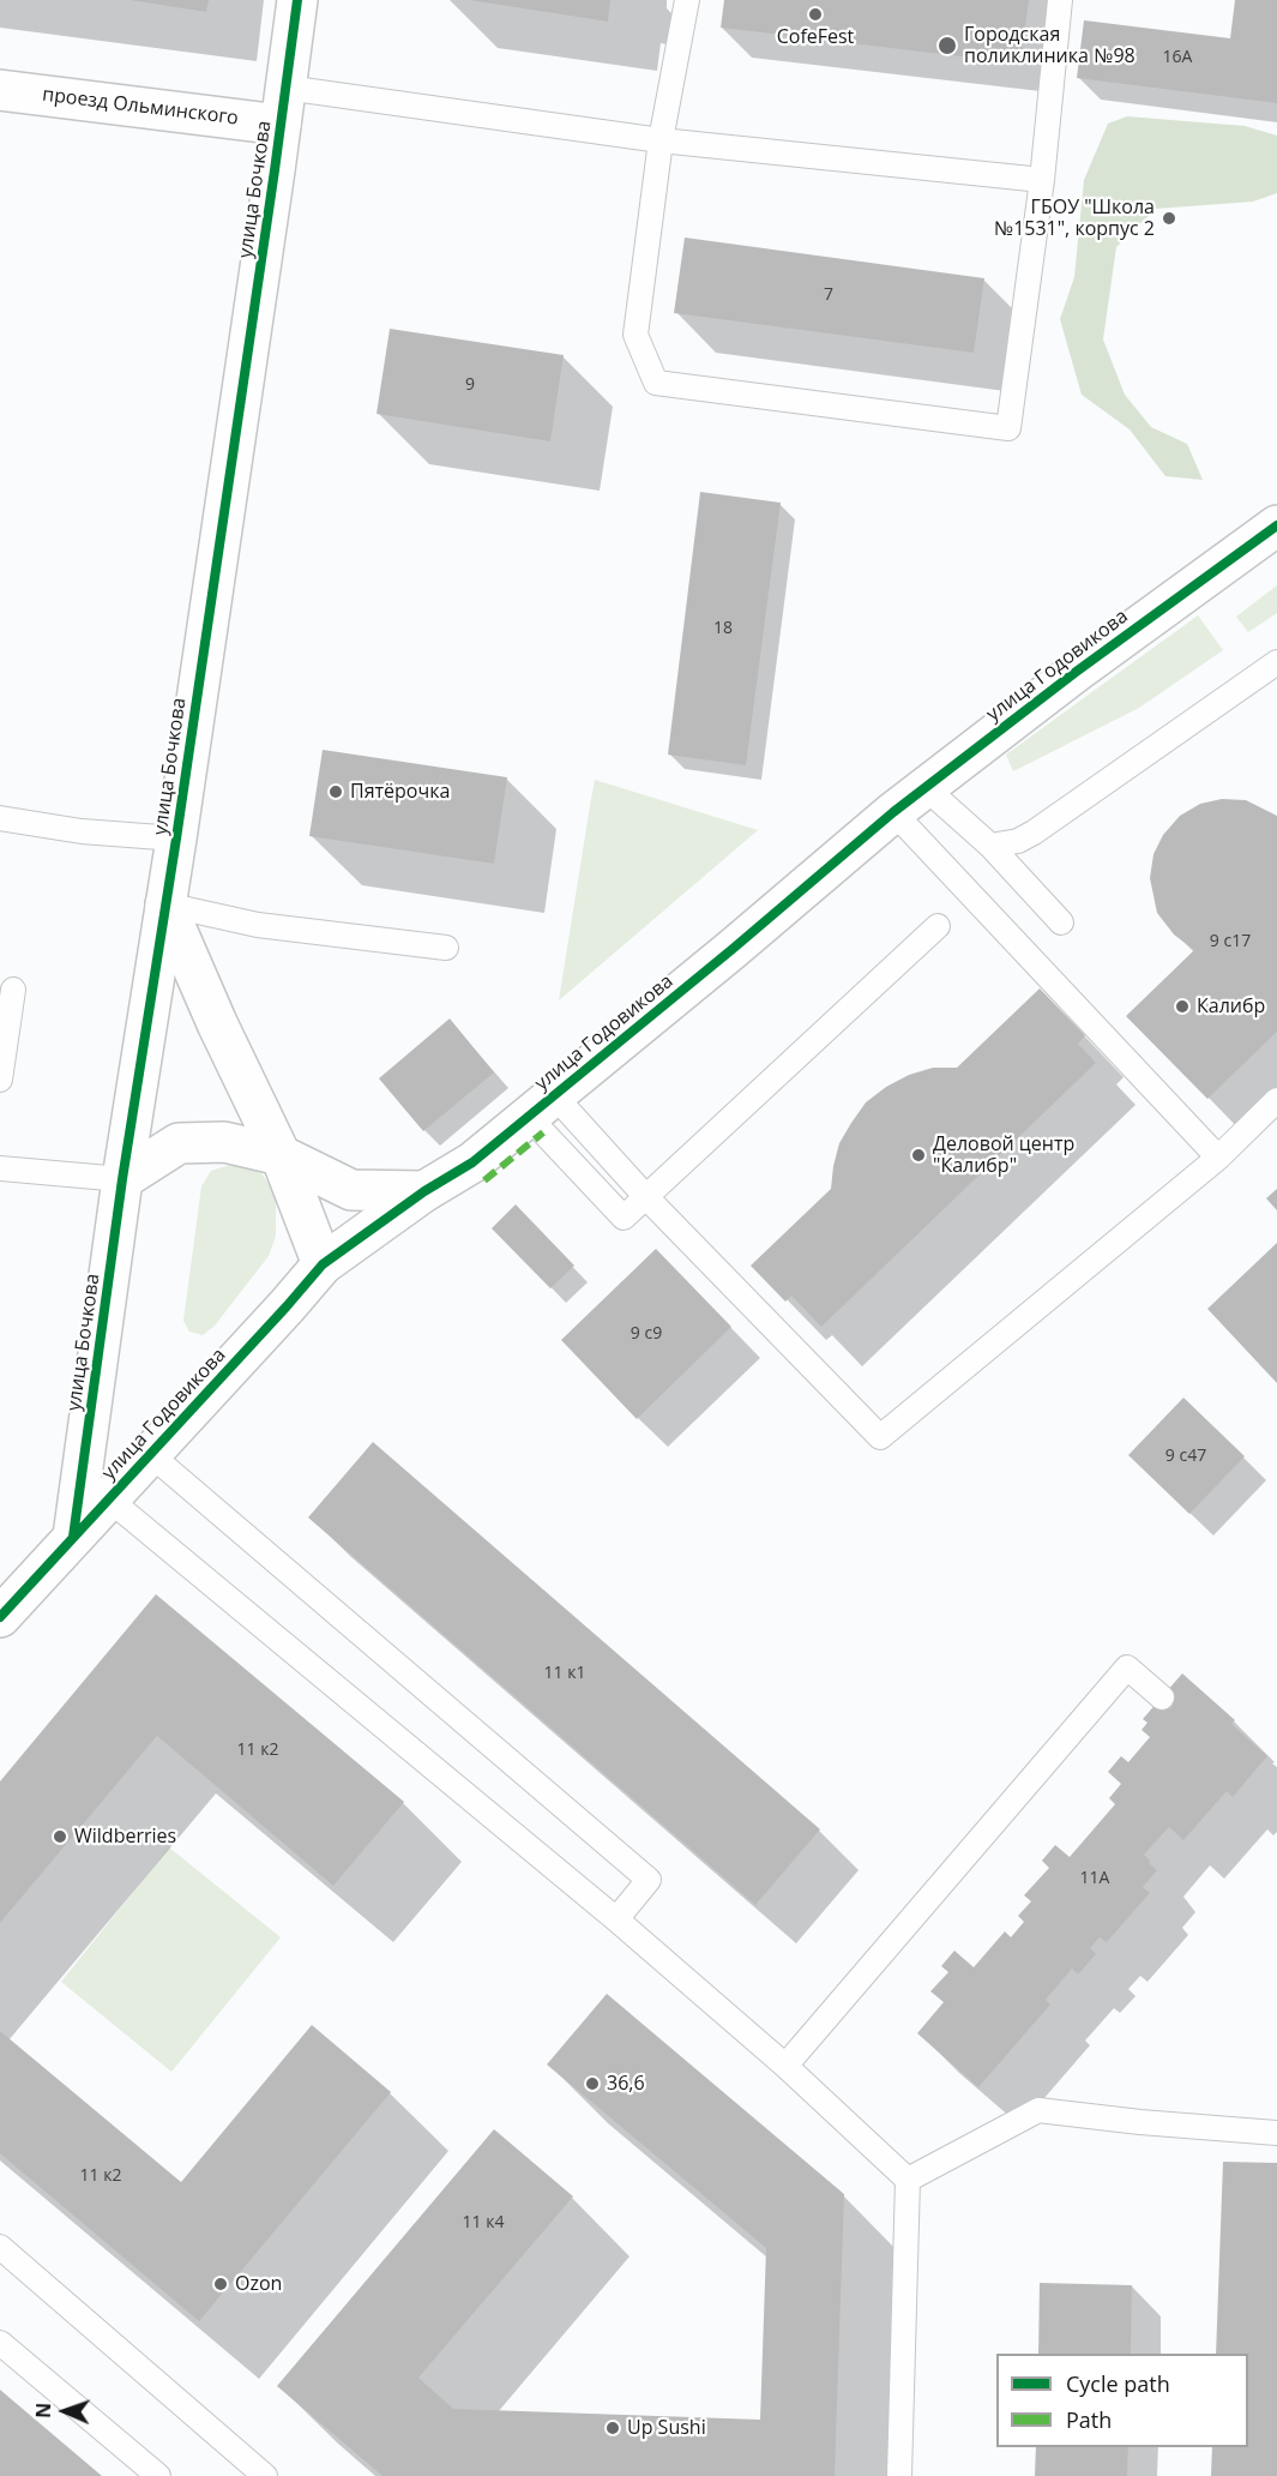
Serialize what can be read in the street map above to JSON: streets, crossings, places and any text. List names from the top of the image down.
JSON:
{
  "streets": {
    "street": ["проезд Ольминского", "улица Бочкова", "улица Годовикова"]
  },
  "crossings": [
    ["проезд Ольминского", "улица Бочкова"],
    ["улица Бочкова", "улица Годовикова"]
  ],
  "places": [
    "CofeFest",
    "Городская поликлиника №98",
    "ГБОУ \"Школа №1531\", корпус 2",
    "Пятёрочка",
    "Калибр",
    "Деловой центр \"Калибр\"",
    "Wildberries",
    "36,6",
    "Ozon",
    "Up Sushi"
  ],
  "house_numbers": [
    "16А",
    "7",
    "9",
    "18",
    "9 с17",
    "9 с9",
    "9 с47",
    "11 к1",
    "11 к2",
    "11А",
    "11 к2",
    "11 к4"
  ],
  "legend": ["Cycle path", "Path"],
  "north": "left"
}
